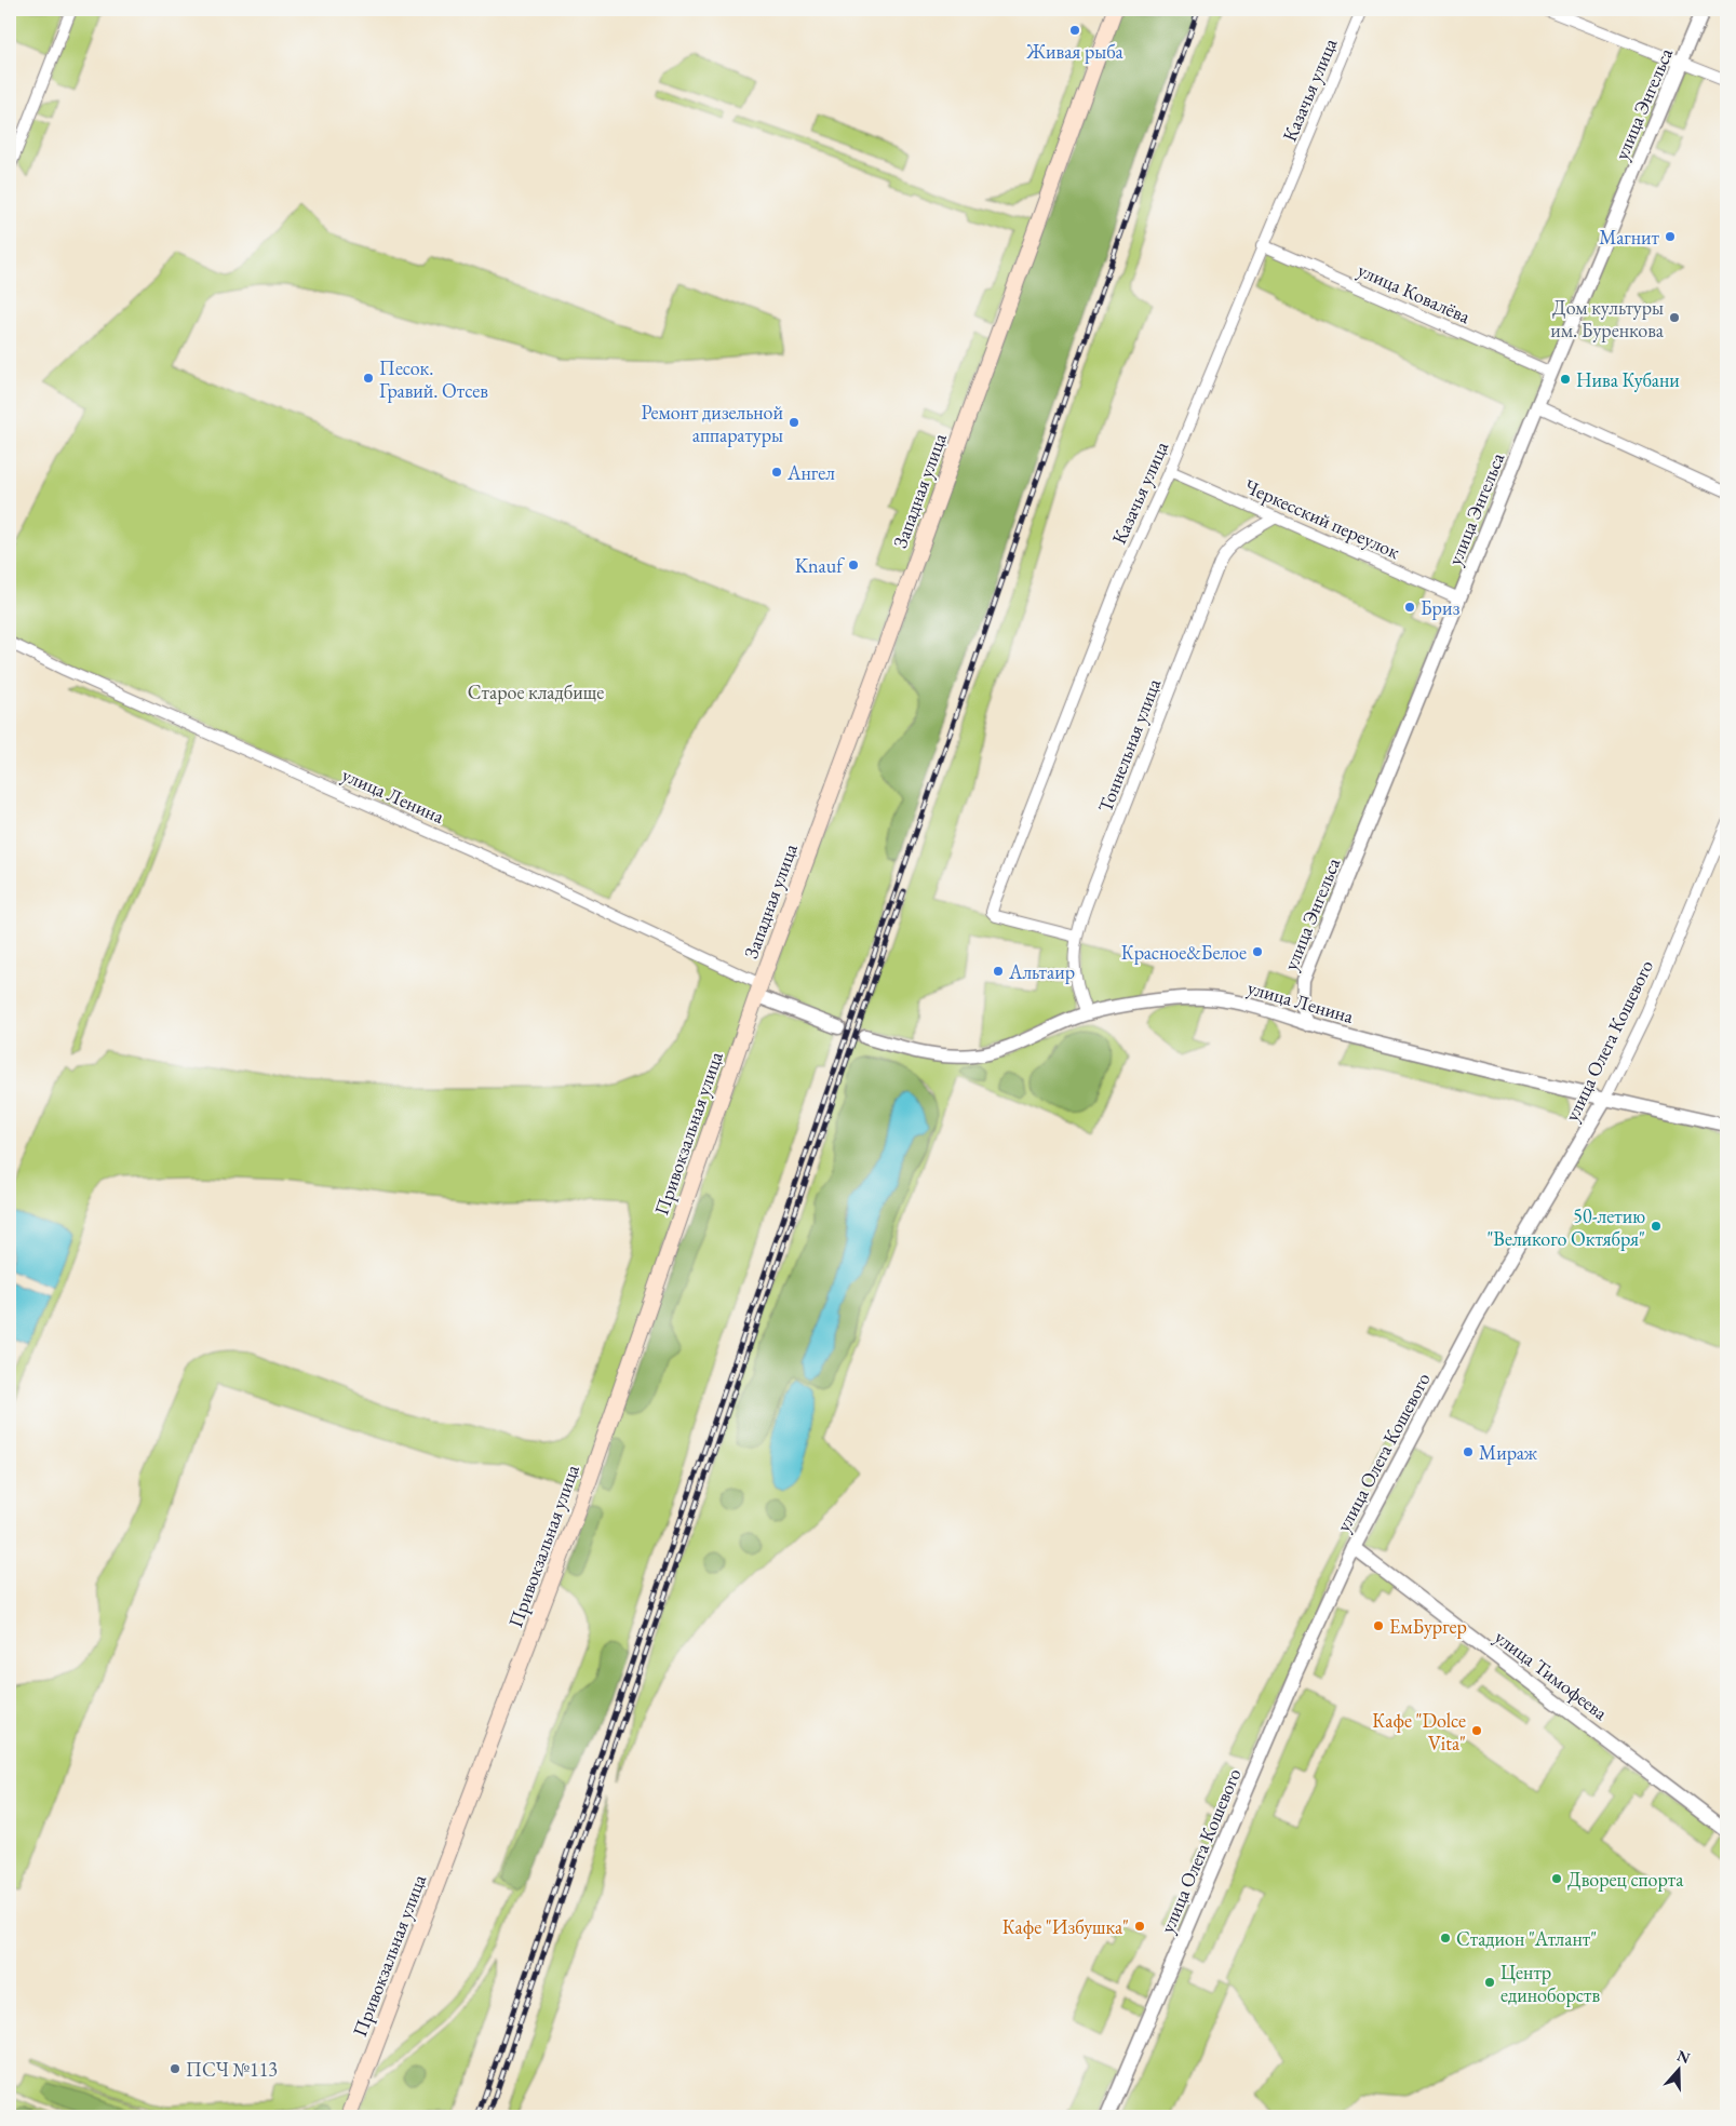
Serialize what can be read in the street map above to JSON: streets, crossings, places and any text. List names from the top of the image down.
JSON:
{
  "streets": {
    "main road": ["Западная улица", "Привокзальная улица"],
    "street": [
      "Казачья улица",
      "улица Энгельса",
      "улица Ковалёва",
      "Черкесский переулок",
      "Тоннельная улица",
      "улица Ленина",
      "улица Олега Кошевого",
      "улица Тимофеева"
    ]
  },
  "crossings": [
    ["Казачья улица", "улица Ковалёва"],
    ["Казачья улица", "Черкесский переулок"],
    ["Казачья улица", "Тоннельная улица"],
    ["улица Энгельса", "улица Ковалёва"],
    ["улица Энгельса", "Черкесский переулок"],
    ["улица Энгельса", "улица Ленина"],
    ["Западная улица", "улица Ленина"],
    ["Западная улица", "Привокзальная улица"],
    ["Черкесский переулок", "Тоннельная улица"],
    ["Тоннельная улица", "улица Ленина"],
    ["улица Ленина", "улица Олега Кошевого"],
    ["улица Ленина", "Привокзальная улица"],
    ["улица Олега Кошевого", "улица Тимофеева"]
  ],
  "parks": ["Старое кладбище"],
  "places": [
    "Живая рыба",
    "Магнит",
    "Дом культуры им. Буренкова",
    "Песок. Гравий. Отсев",
    "Нива Кубани",
    "Ремонт дизельной аппаратуры",
    "Ангел",
    "Knauf",
    "Бриз",
    "Красное&Белое",
    "Альтаир",
    "50-летию \"Великого Октября\"",
    "Мираж",
    "ЕмБургер",
    "Кафе \"Dolce Vita\"",
    "Дворец спорта",
    "Кафе \"Избушка\"",
    "Стадион \"Атлант\"",
    "Центр единоборств",
    "ПСЧ №113"
  ],
  "north": "top"
}
